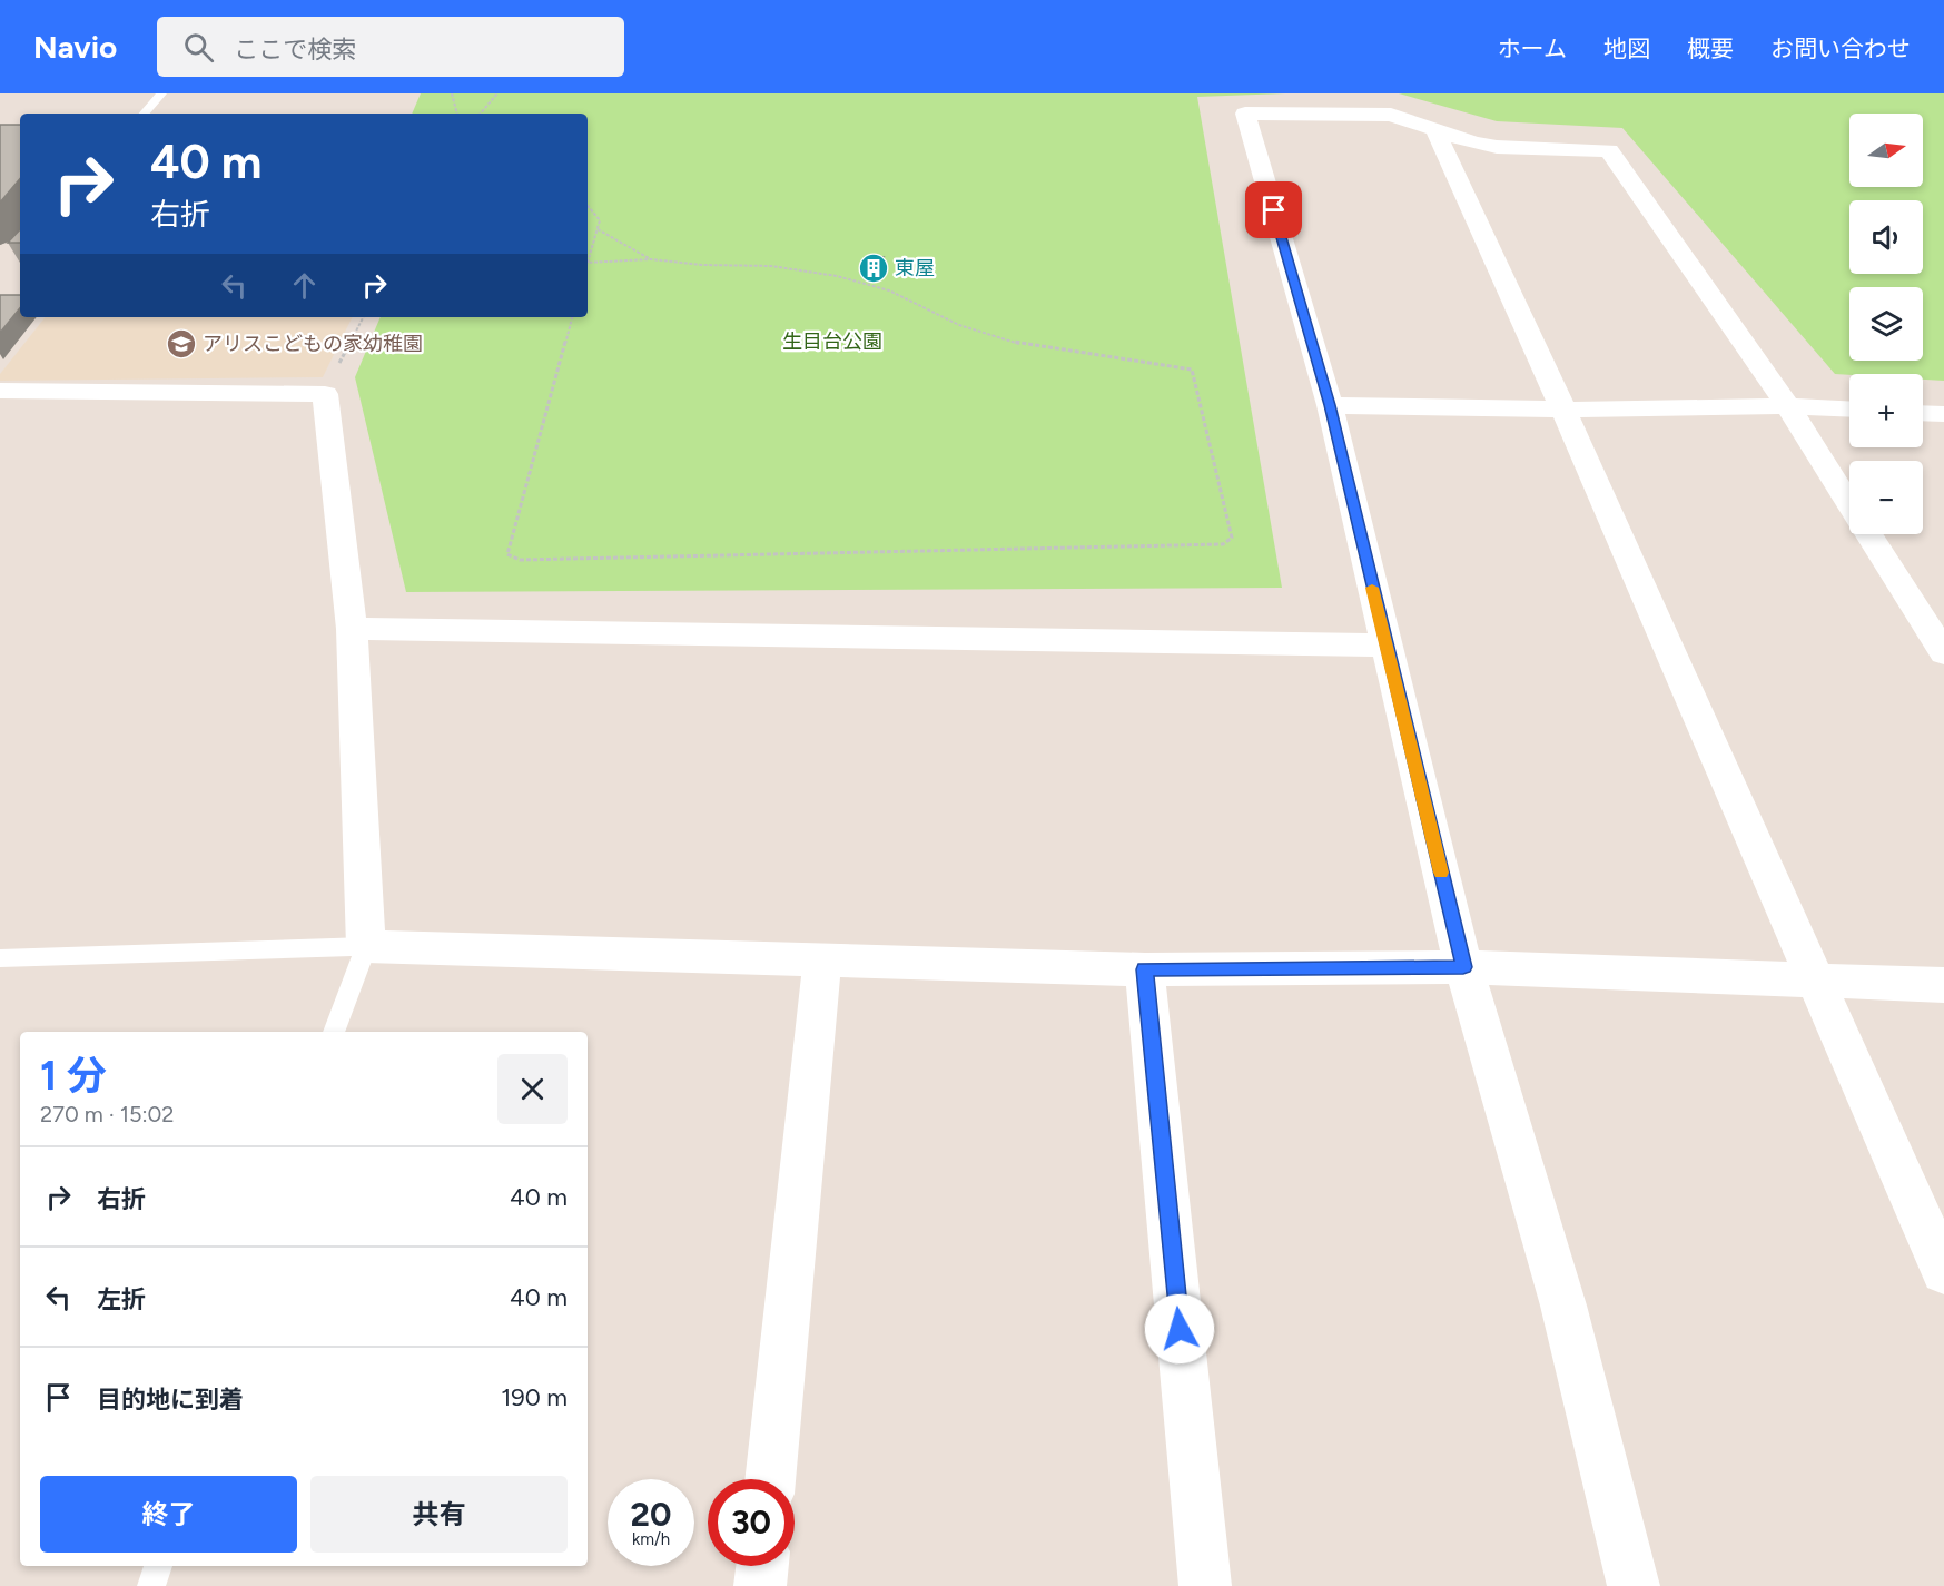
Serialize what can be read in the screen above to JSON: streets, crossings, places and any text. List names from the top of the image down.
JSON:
{
  "parks": ["生目台公園"],
  "places": {
    "building": ["東屋"],
    "school or university": ["アリスこどもの家幼稚園"]
  },
  "north": "right",
  "page": {
    "header": "Navio",
    "search": "ここで検索",
    "nav": [
      "ホーム",
      "地図",
      "概要",
      "お問い合わせ"
    ],
    "map_buttons": ["+", "−"],
    "turn": ["40 m", "右折"],
    "heading": ["1 分", "270 m · 15:02"],
    "list": [
      {
        "name": "右折",
        "value": "40 m"
      },
      {
        "name": "左折",
        "value": "40 m"
      },
      {
        "name": "目的地に到着",
        "value": "190 m"
      }
    ],
    "buttons": ["終了", "共有"],
    "speed": "20 km/h",
    "limit": "30"
  }
}
